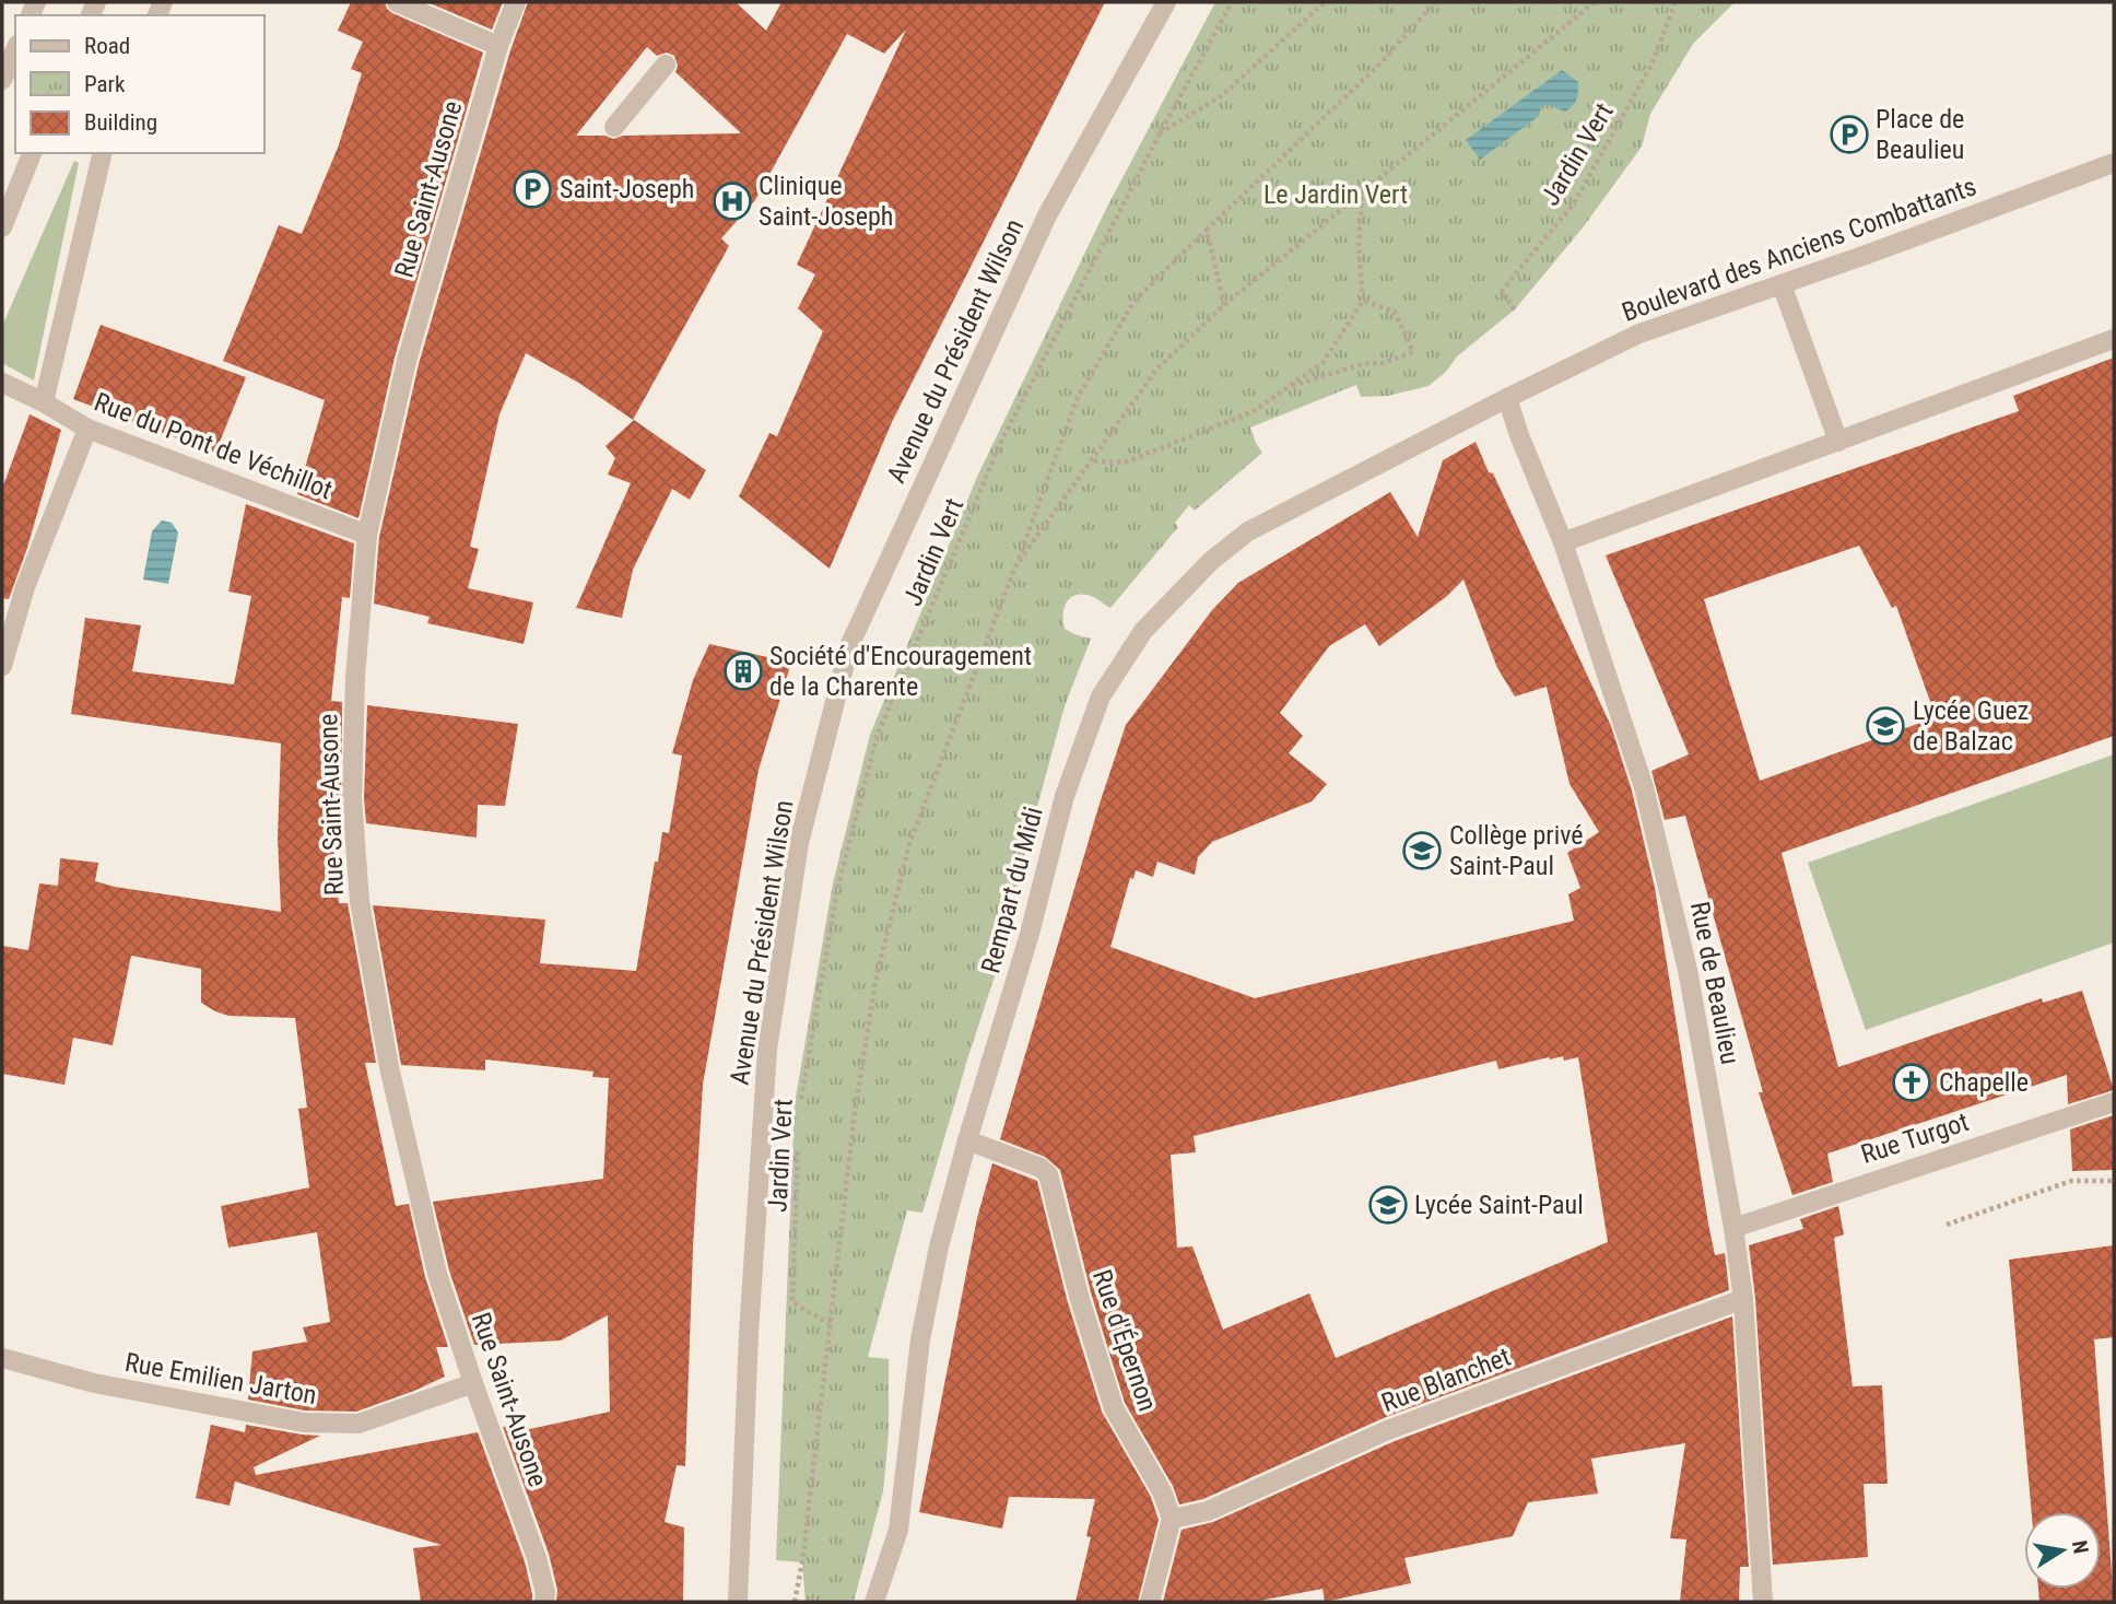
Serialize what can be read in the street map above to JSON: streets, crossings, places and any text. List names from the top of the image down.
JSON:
{
  "streets": {
    "street": [
      "Rue Saint-Ausone",
      "Boulevard des Anciens Combattants",
      "Avenue du Président Wilson",
      "Rue du Pont de Véchillot",
      "Rempart du Midi",
      "Rue de Beaulieu",
      "Rue Turgot",
      "Rue d'Épernon",
      "Rue Emilien Jarton",
      "Rue Blanchet"
    ],
    "path": ["Jardin Vert"]
  },
  "crossings": [
    ["Rue Saint-Ausone", "Rue du Pont de Véchillot"],
    ["Rue Saint-Ausone", "Rue Emilien Jarton"],
    ["Boulevard des Anciens Combattants", "Rempart du Midi"],
    ["Boulevard des Anciens Combattants", "Rue de Beaulieu"],
    ["Rempart du Midi", "Rue de Beaulieu"],
    ["Rempart du Midi", "Rue d'Épernon"],
    ["Rue de Beaulieu", "Rue Turgot"],
    ["Rue de Beaulieu", "Rue Blanchet"],
    ["Rue d'Épernon", "Rue Blanchet"]
  ],
  "parks": ["Le Jardin Vert"],
  "places": {
    "parking": ["Place de Beaulieu", "Saint-Joseph"],
    "hospital": ["Clinique Saint-Joseph"],
    "building": ["Société d'Encouragement de la Charente"],
    "school or university": ["Lycée Guez de Balzac", "Collège privé Saint-Paul", "Lycée Saint-Paul"],
    "church": ["Chapelle"]
  },
  "legend": ["Road", "Park", "Building"],
  "north": "right"
}
